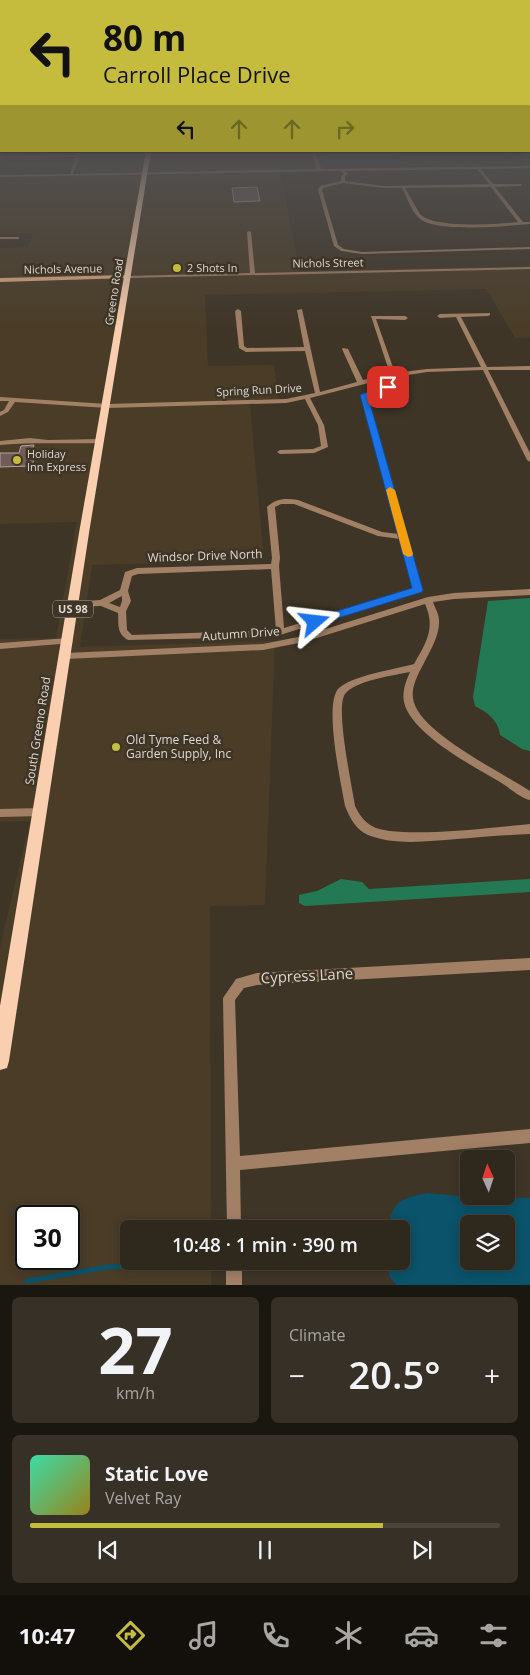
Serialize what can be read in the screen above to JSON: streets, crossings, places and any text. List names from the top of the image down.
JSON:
{
  "streets": {
    "main road": ["Greeno Road", "US 98", "South Greeno Road"],
    "street": [
      "Nichols Street",
      "Nichols Avenue",
      "Spring Run Drive",
      "Windsor Drive North",
      "Autumn Drive",
      "Cypress Lane"
    ]
  },
  "crossings": [
    ["Nichols Street", "Nichols Avenue"],
    ["Nichols Street", "Greeno Road"],
    ["Nichols Avenue", "Greeno Road"],
    ["Greeno Road", "Spring Run Drive"],
    ["Greeno Road", "South Greeno Road"],
    ["Spring Run Drive", "South Greeno Road"],
    ["Autumn Drive", "South Greeno Road"]
  ],
  "places": ["2 Shots In", "Holiday Inn Express", "Old Tyme Feed & Garden Supply, Inc"],
  "north": "top",
  "page": {
    "turn": ["80 m", "Carroll Place Drive"],
    "limit": "30",
    "trip": "10:48 · 1 min · 390 m",
    "tile": [
      ["27", "km/h"],
      "Climate"
    ],
    "heat": ["−", "20.5°", "+"],
    "song": ["Static Love", "Velvet Ray"],
    "tabs": "10:47"
  }
}
